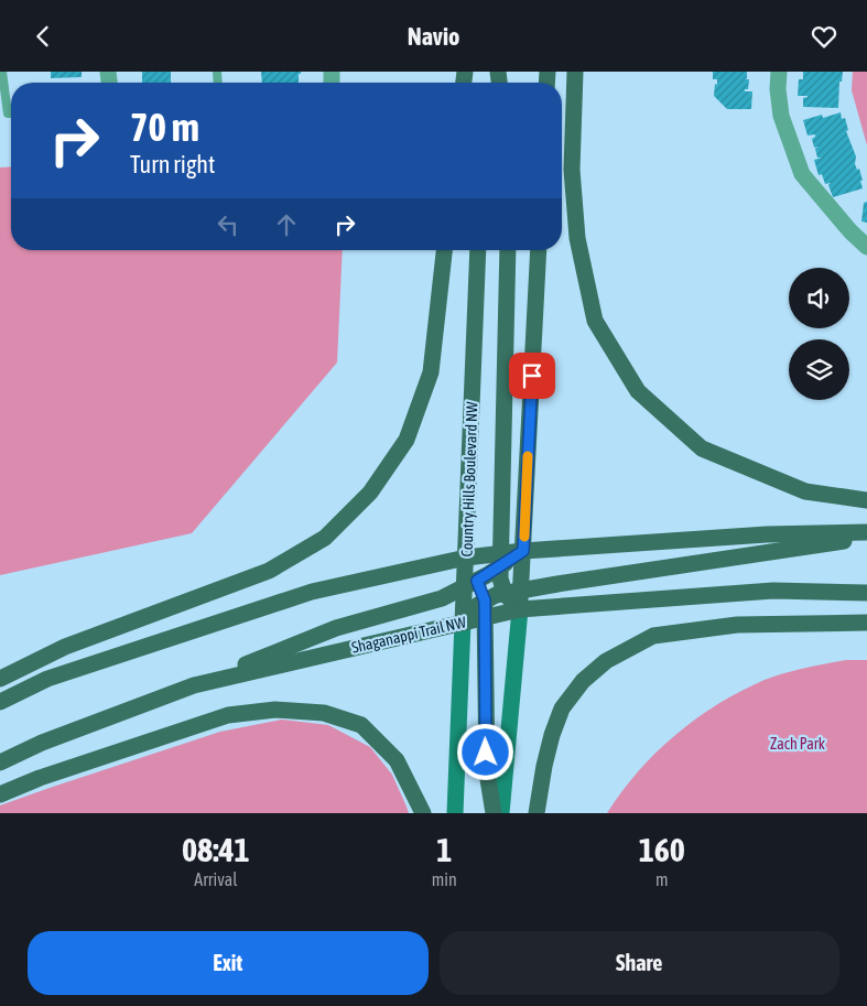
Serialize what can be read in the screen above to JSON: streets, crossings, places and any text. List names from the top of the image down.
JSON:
{
  "streets": {
    "main road": ["Country Hills Boulevard NW", "Shaganappi Trail NW"]
  },
  "parks": ["Zach Park"],
  "page": {
    "header": "Navio",
    "turn": ["70 m", "Turn right"],
    "eta": [
      "08:41",
      "Arrival",
      "1",
      "min",
      "160",
      "m"
    ],
    "buttons": ["Exit", "Share"]
  }
}
